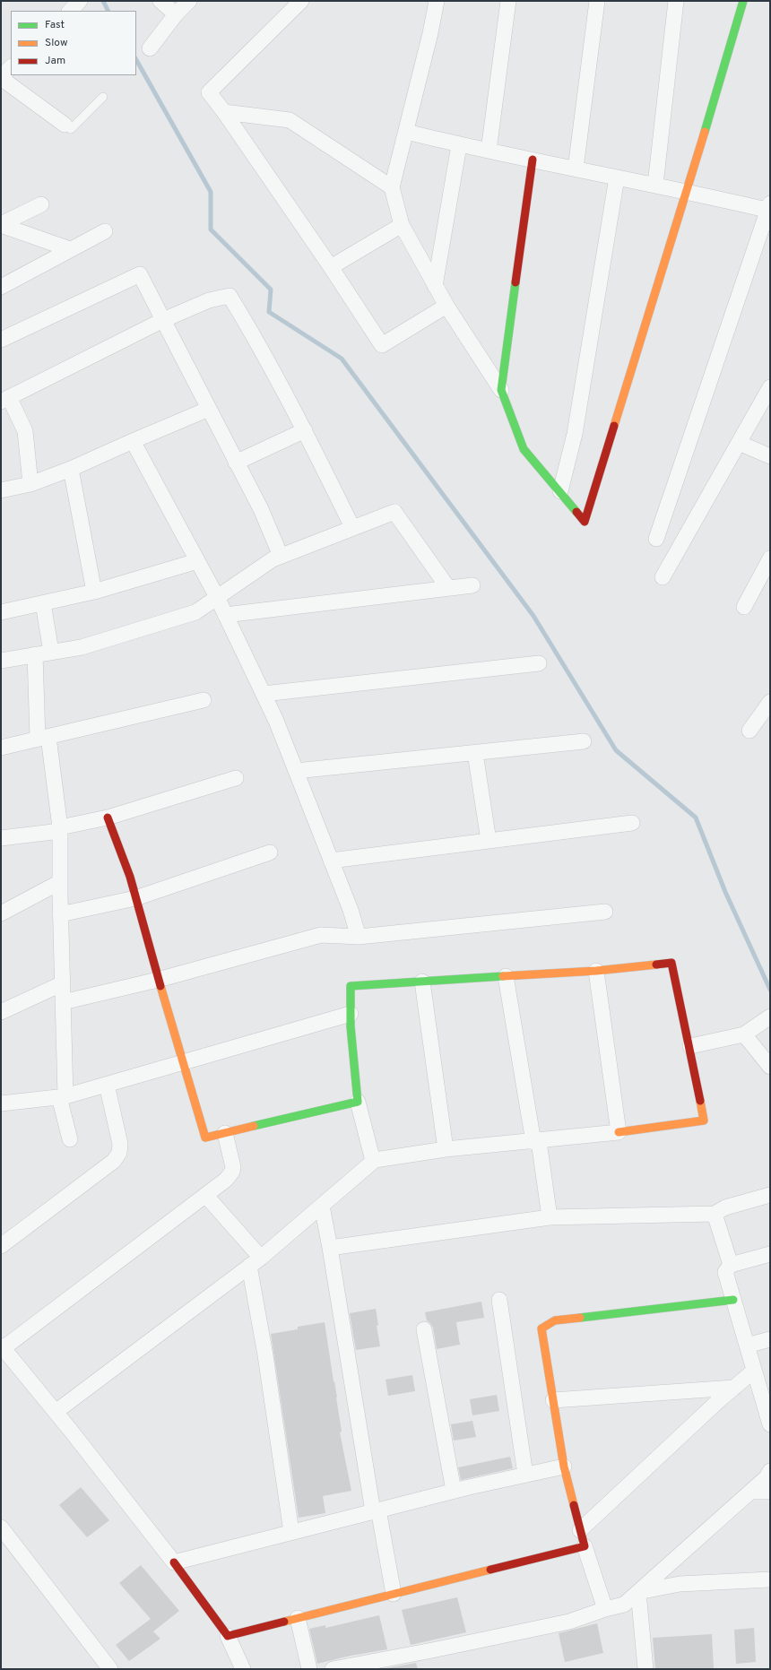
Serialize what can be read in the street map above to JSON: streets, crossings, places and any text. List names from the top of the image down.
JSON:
{
  "legend": ["Fast", "Slow", "Jam"]
}
